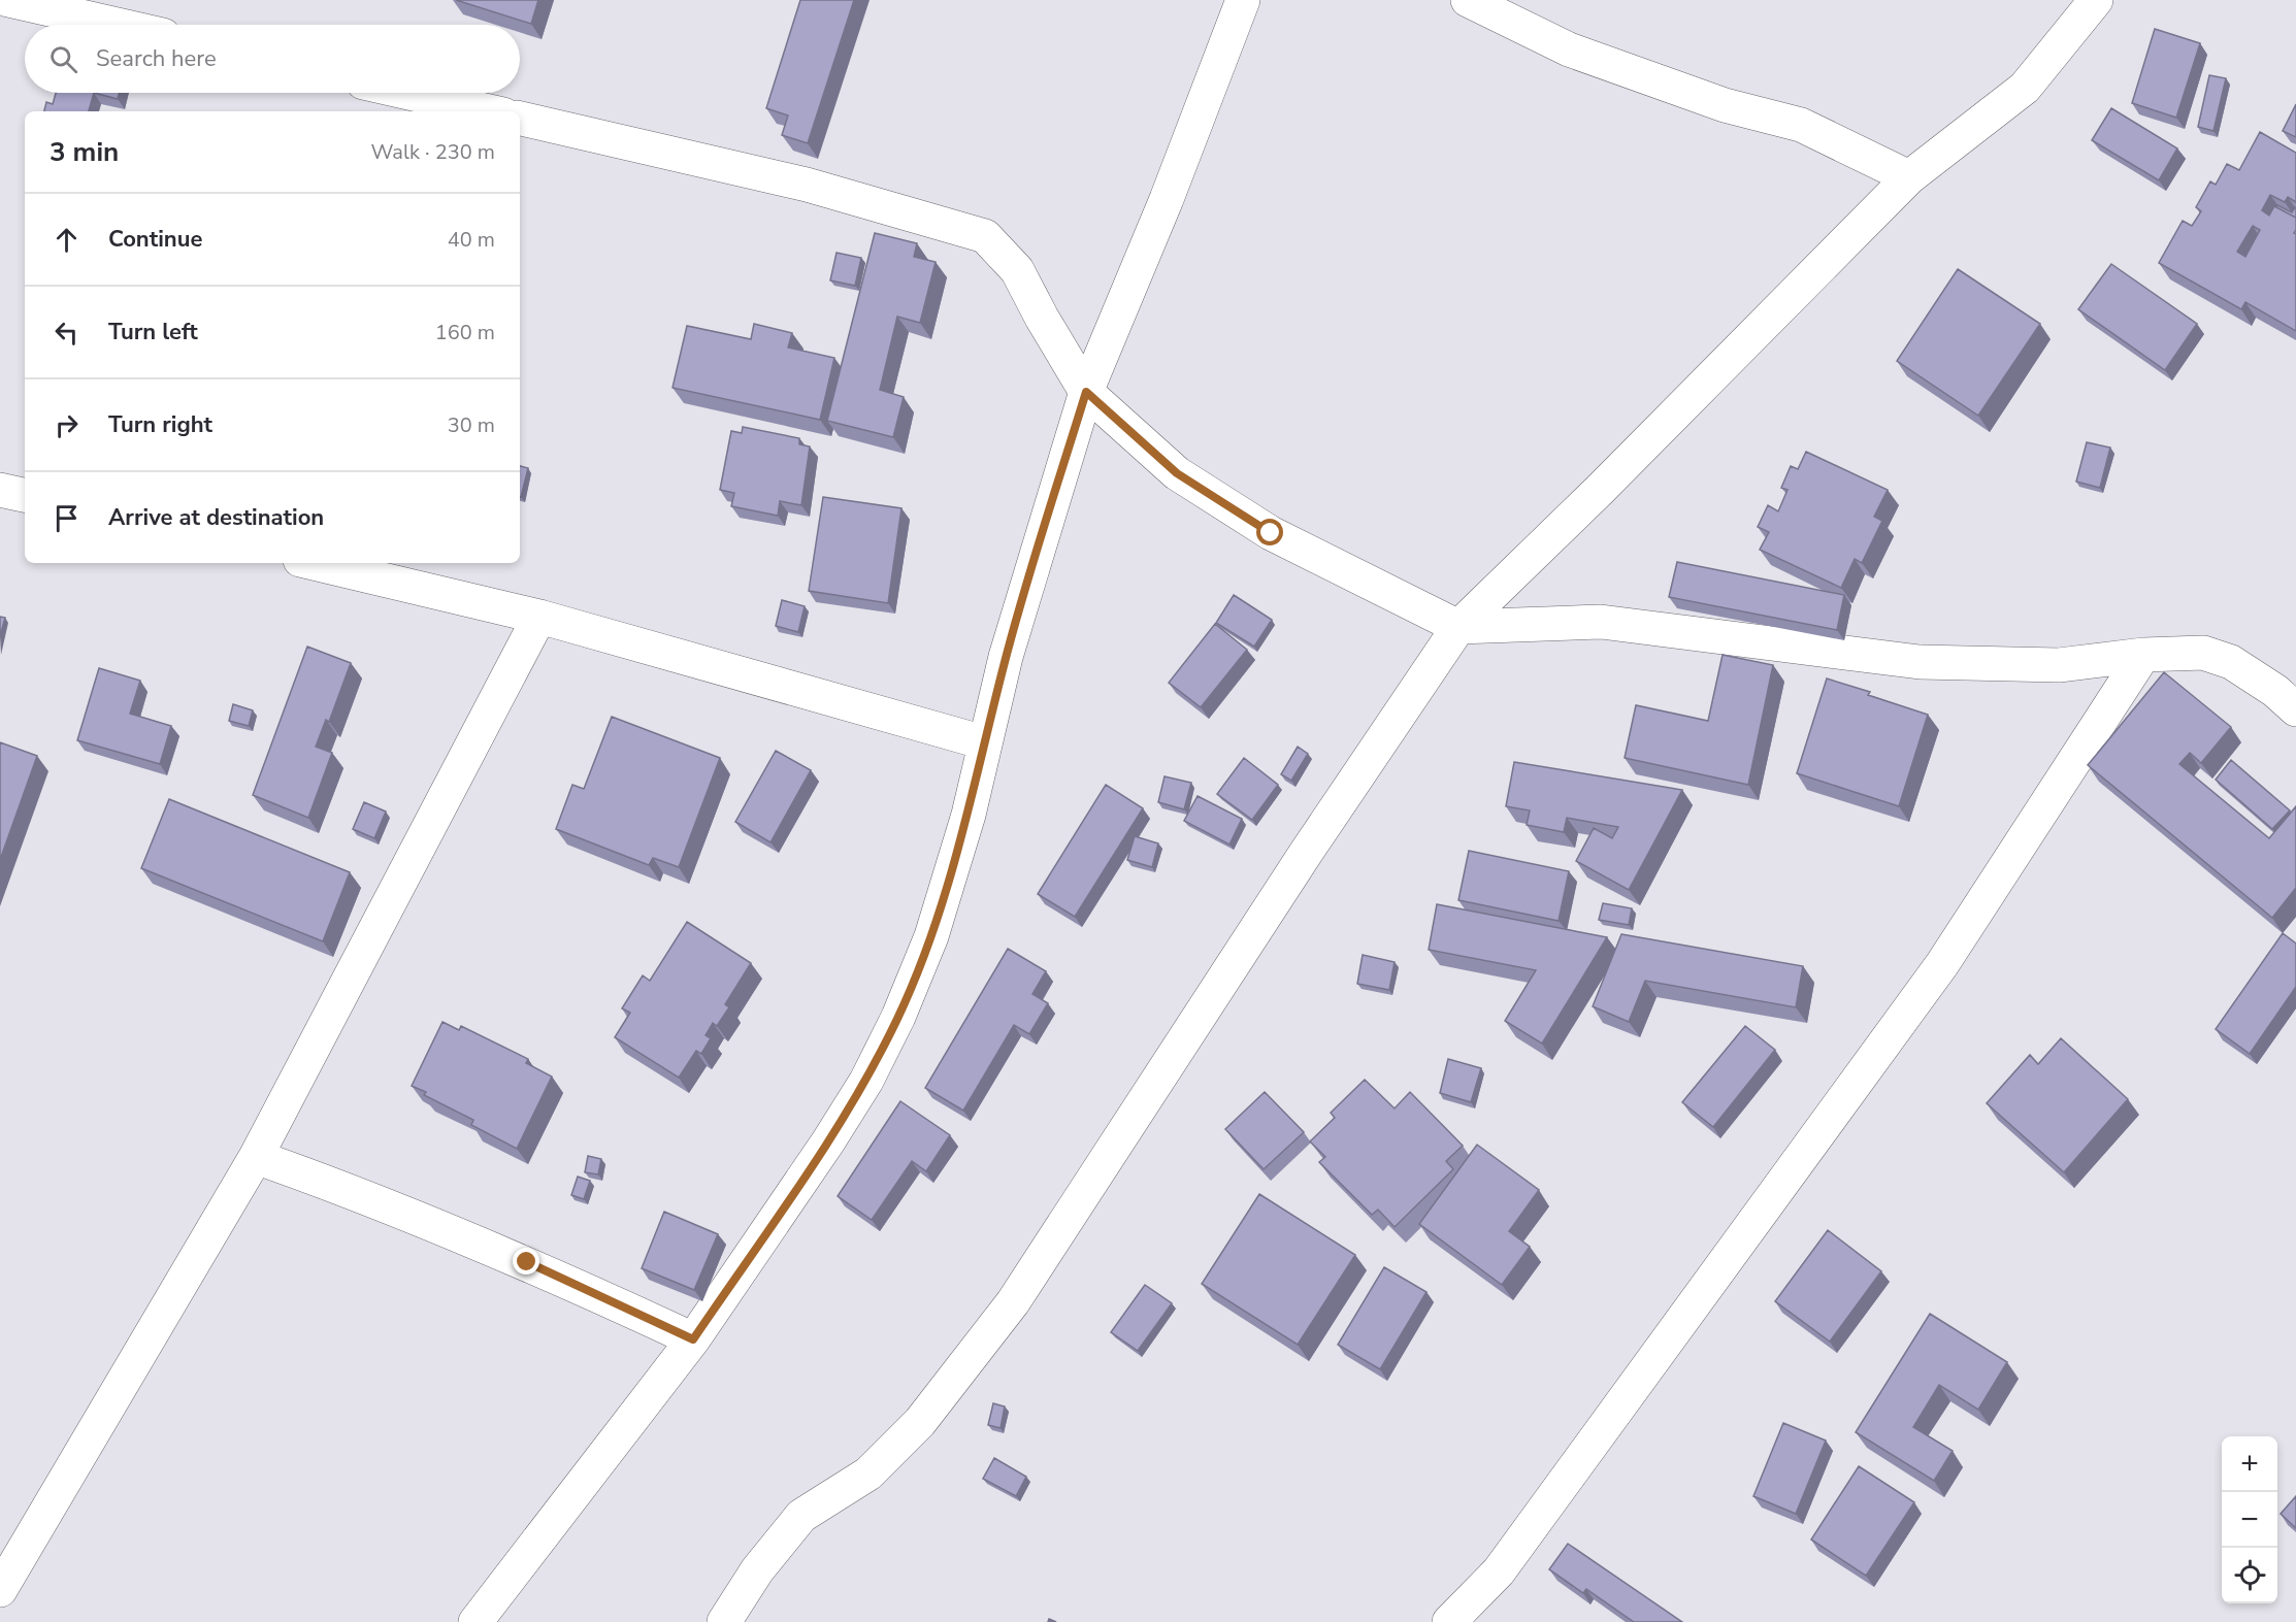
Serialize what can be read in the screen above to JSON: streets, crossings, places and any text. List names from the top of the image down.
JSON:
{
  "page": {
    "search": "Search here",
    "heading": ["3 min", "Walk · 230 m"],
    "list": [
      ["Continue", "40 m"],
      ["Turn left", "160 m"],
      ["Turn right", "30 m"],
      "Arrive at destination"
    ],
    "map_buttons": ["+", "−"]
  }
}
